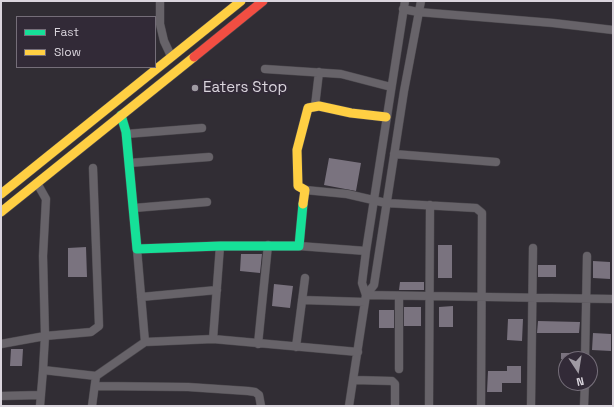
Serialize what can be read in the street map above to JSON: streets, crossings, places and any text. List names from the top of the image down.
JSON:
{
  "places": ["Eaters Stop"],
  "legend": ["Fast", "Slow"],
  "north": "bottom"
}
